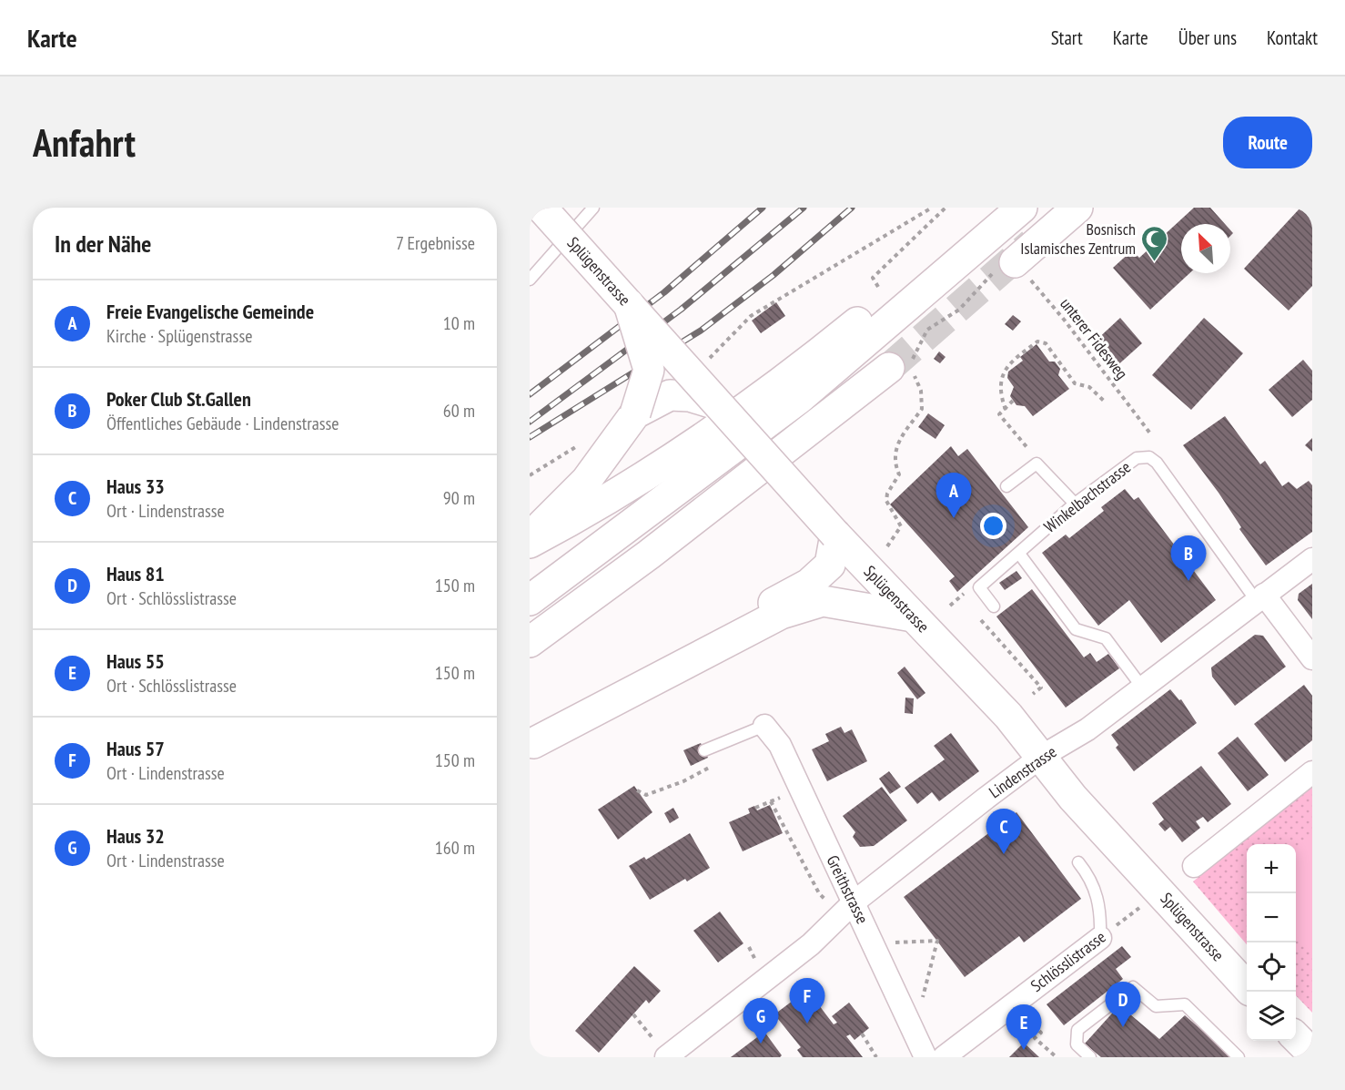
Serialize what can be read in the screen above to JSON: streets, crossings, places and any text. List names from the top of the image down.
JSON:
{
  "streets": {
    "main road": ["Splügenstrasse"],
    "street": ["Lindenstrasse", "Greithstrasse", "Schlösslistrasse"],
    "lane": ["Winkelbachstrasse"],
    "path": ["unterer Fidesweg"]
  },
  "crossings": [
    ["Splügenstrasse", "Lindenstrasse"],
    ["Winkelbachstrasse", "Lindenstrasse"],
    ["Lindenstrasse", "Greithstrasse"]
  ],
  "places": {
    "mosque": ["Bosnisch Islamisches Zentrum"]
  },
  "north": "top left",
  "page": {
    "header": "Karte",
    "nav": [
      "Start",
      "Karte",
      "Über uns",
      "Kontakt"
    ],
    "buttons": "Route",
    "title": "Anfahrt",
    "heading": ["In der Nähe", "7 Ergebnisse"],
    "list": [
      {
        "mark": "A",
        "name": "Freie Evangelische Gemeinde",
        "note": "Kirche · Splügenstrasse",
        "value": "10 m"
      },
      {
        "mark": "B",
        "name": "Poker Club St.Gallen",
        "note": "Öffentliches Gebäude · Lindenstrasse",
        "value": "60 m"
      },
      {
        "mark": "C",
        "name": "Haus 33",
        "note": "Ort · Lindenstrasse",
        "value": "90 m"
      },
      {
        "mark": "D",
        "name": "Haus 81",
        "note": "Ort · Schlösslistrasse",
        "value": "150 m"
      },
      {
        "mark": "E",
        "name": "Haus 55",
        "note": "Ort · Schlösslistrasse",
        "value": "150 m"
      },
      {
        "mark": "F",
        "name": "Haus 57",
        "note": "Ort · Lindenstrasse",
        "value": "150 m"
      },
      {
        "mark": "G",
        "name": "Haus 32",
        "note": "Ort · Lindenstrasse",
        "value": "160 m"
      }
    ],
    "pins": [
      "A",
      "B",
      "C",
      "F",
      "D",
      "G",
      "E"
    ],
    "map_buttons": ["+", "−"]
  }
}
